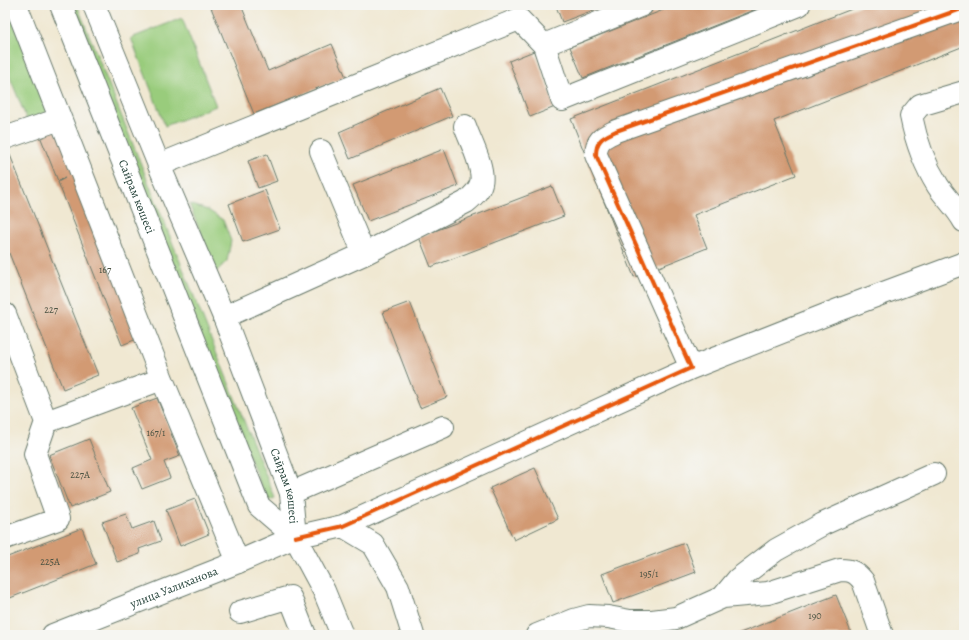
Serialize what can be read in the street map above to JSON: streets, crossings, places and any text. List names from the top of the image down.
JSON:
{
  "streets": {
    "main road": ["Сайрам көшесі", "улица Уалиханова"]
  },
  "crossings": [
    ["Сайрам көшесі", "улица Уалиханова"]
  ],
  "house_numbers": [
    "167",
    "227",
    "167/1",
    "227А",
    "225А",
    "195/1",
    "190"
  ]
}
